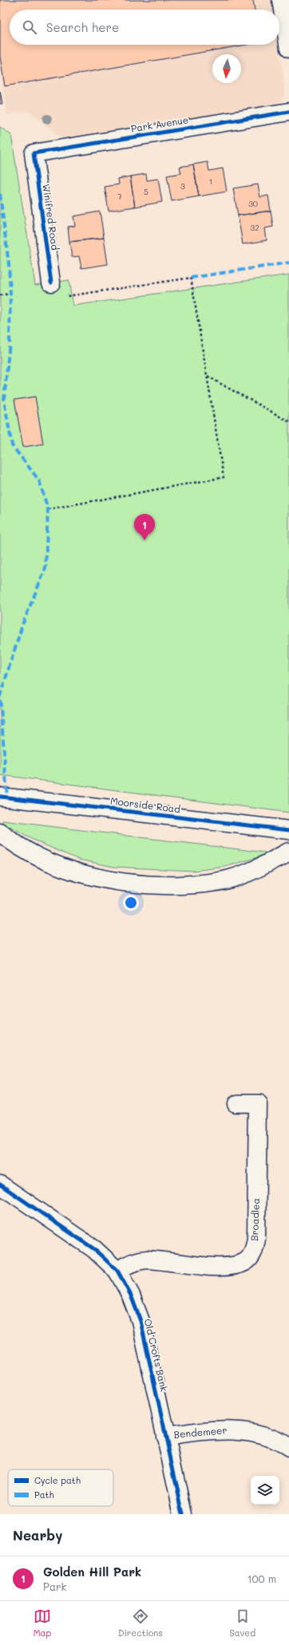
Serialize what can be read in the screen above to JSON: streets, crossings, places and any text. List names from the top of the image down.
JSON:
{
  "streets": {
    "street": [
      "Park Avenue",
      "Winifred Road",
      "Moorside Road",
      "Broadlea",
      "Old Crofts Bank",
      "Bendemeer"
    ]
  },
  "crossings": [
    ["Park Avenue", "Winifred Road"],
    ["Broadlea", "Old Crofts Bank"],
    ["Old Crofts Bank", "Bendemeer"]
  ],
  "house_numbers": [
    "1",
    "3",
    "5",
    "7",
    "30",
    "32"
  ],
  "legend": ["Cycle path", "Path"],
  "north": "bottom",
  "page": {
    "search": "Search here",
    "pins": "1",
    "heading": "Nearby",
    "list": [
      {
        "mark": "1",
        "name": "Golden Hill Park",
        "note": "Park",
        "value": "100 m"
      }
    ],
    "nav": ["Map", "Directions", "Saved"]
  }
}
